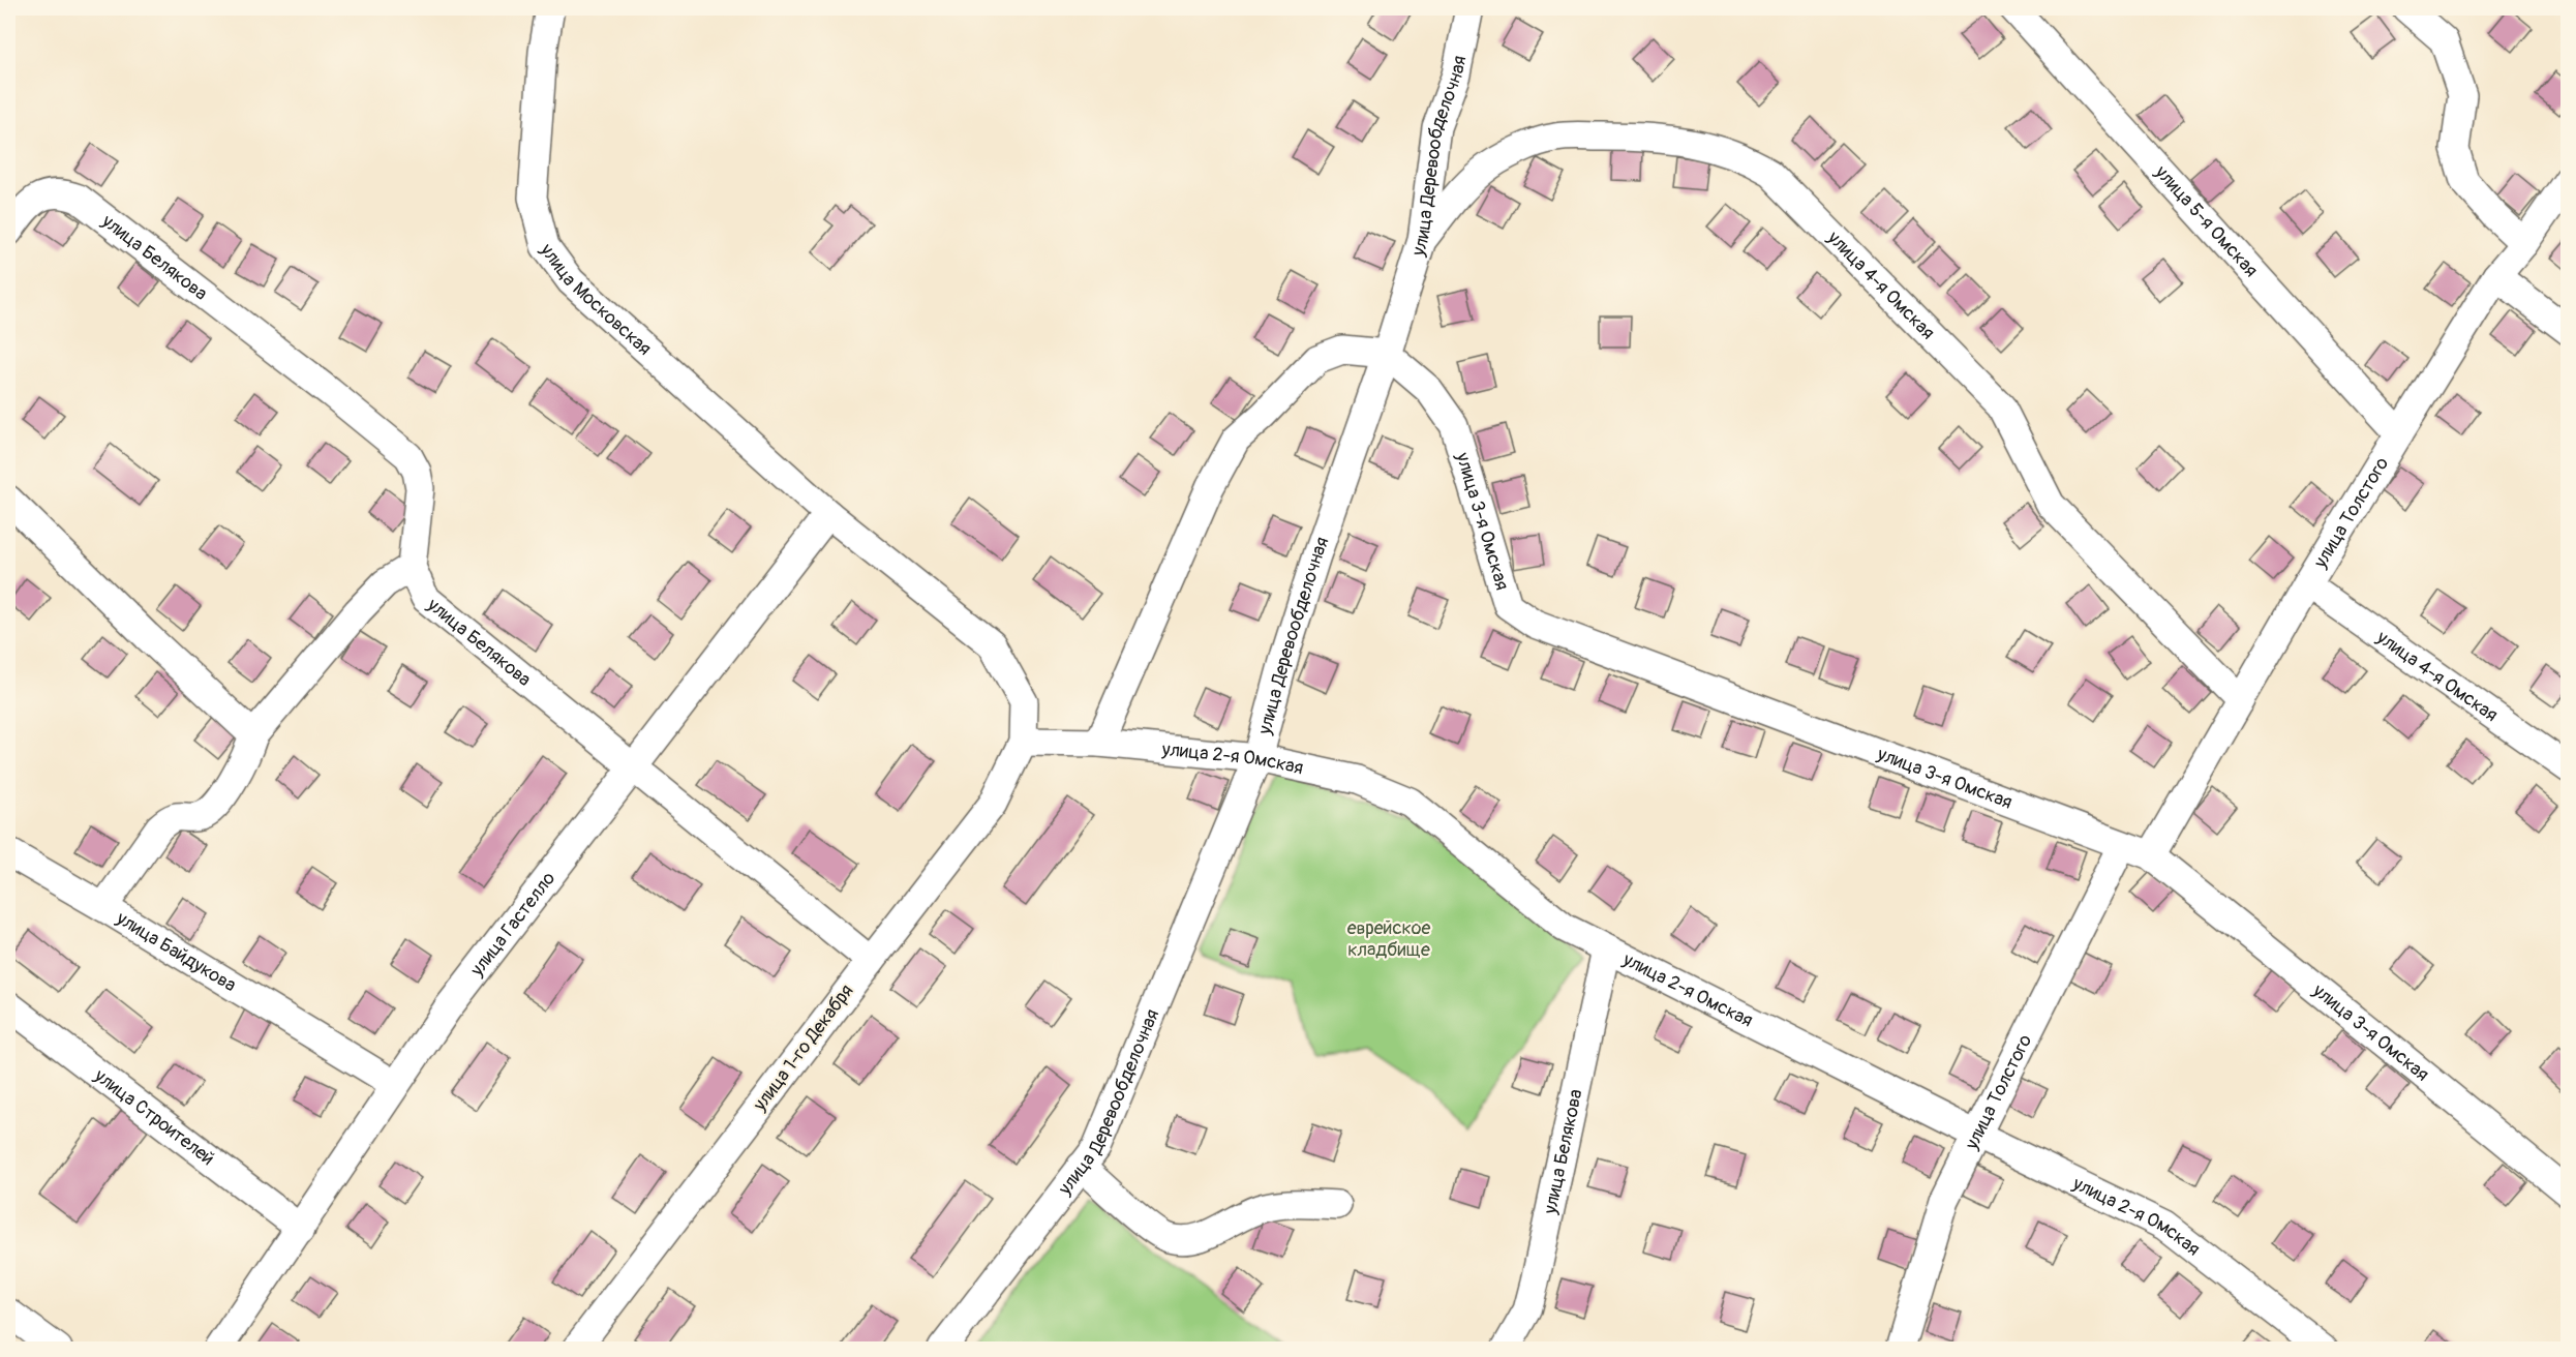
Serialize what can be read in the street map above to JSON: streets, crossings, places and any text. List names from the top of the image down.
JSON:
{
  "streets": {
    "street": [
      "улица Деревообделочная",
      "улица 5-я Омская",
      "улица Белякова",
      "улица 4-я Омская",
      "улица Московская",
      "улица Толстого",
      "улица 3-я Омская",
      "улица 2-я Омская",
      "улица Гастелло",
      "улица Байдукова",
      "улица 1-го Декабря",
      "улица Строителей"
    ]
  },
  "crossings": [
    ["улица Деревообделочная", "улица 4-я Омская"],
    ["улица Деревообделочная", "улица 3-я Омская"],
    ["улица Деревообделочная", "улица 2-я Омская"],
    ["улица 5-я Омская", "улица Толстого"],
    ["улица Белякова", "улица 2-я Омская"],
    ["улица Белякова", "улица Гастелло"],
    ["улица Белякова", "улица Байдукова"],
    ["улица Белякова", "улица 1-го Декабря"],
    ["улица 4-я Омская", "улица Толстого"],
    ["улица Московская", "улица 2-я Омская"],
    ["улица Московская", "улица Гастелло"],
    ["улица Московская", "улица 1-го Декабря"],
    ["улица Толстого", "улица 3-я Омская"],
    ["улица Толстого", "улица 2-я Омская"],
    ["улица 2-я Омская", "улица 1-го Декабря"],
    ["улица Гастелло", "улица Байдукова"],
    ["улица Гастелло", "улица Строителей"]
  ],
  "parks": ["еврейское кладбище"]
}
